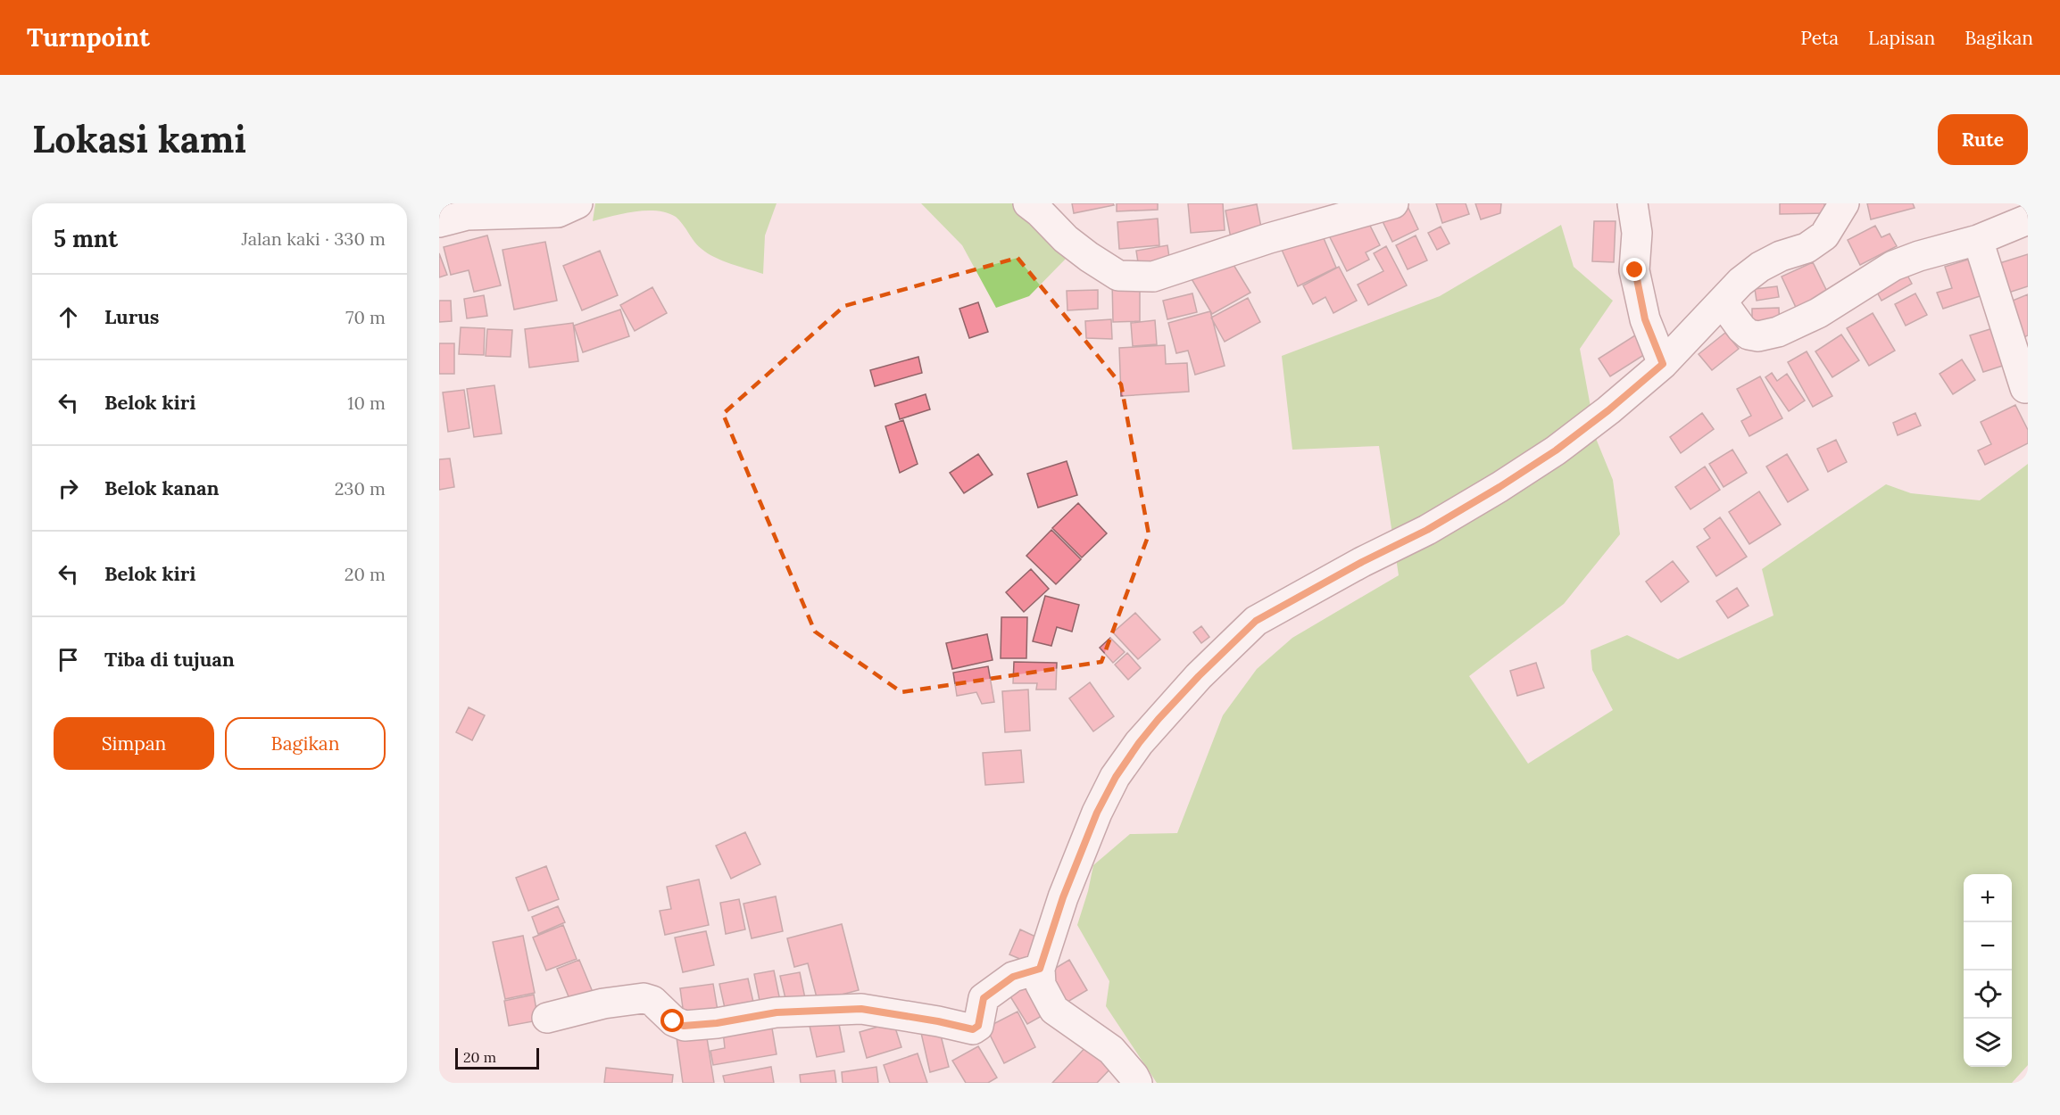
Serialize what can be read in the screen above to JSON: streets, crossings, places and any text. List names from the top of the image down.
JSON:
{
  "scale_bar": "20 m",
  "page": {
    "header": "Turnpoint",
    "nav": ["Peta", "Lapisan", "Bagikan"],
    "buttons": [
      "Rute",
      ["Simpan", "Bagikan"]
    ],
    "title": "Lokasi kami",
    "heading": ["5 mnt", "Jalan kaki · 330 m"],
    "list": [
      ["Lurus", "70 m"],
      ["Belok kiri", "10 m"],
      ["Belok kanan", "230 m"],
      ["Belok kiri", "20 m"],
      "Tiba di tujuan"
    ],
    "map_buttons": ["+", "−"],
    "scale": "20 m"
  }
}
